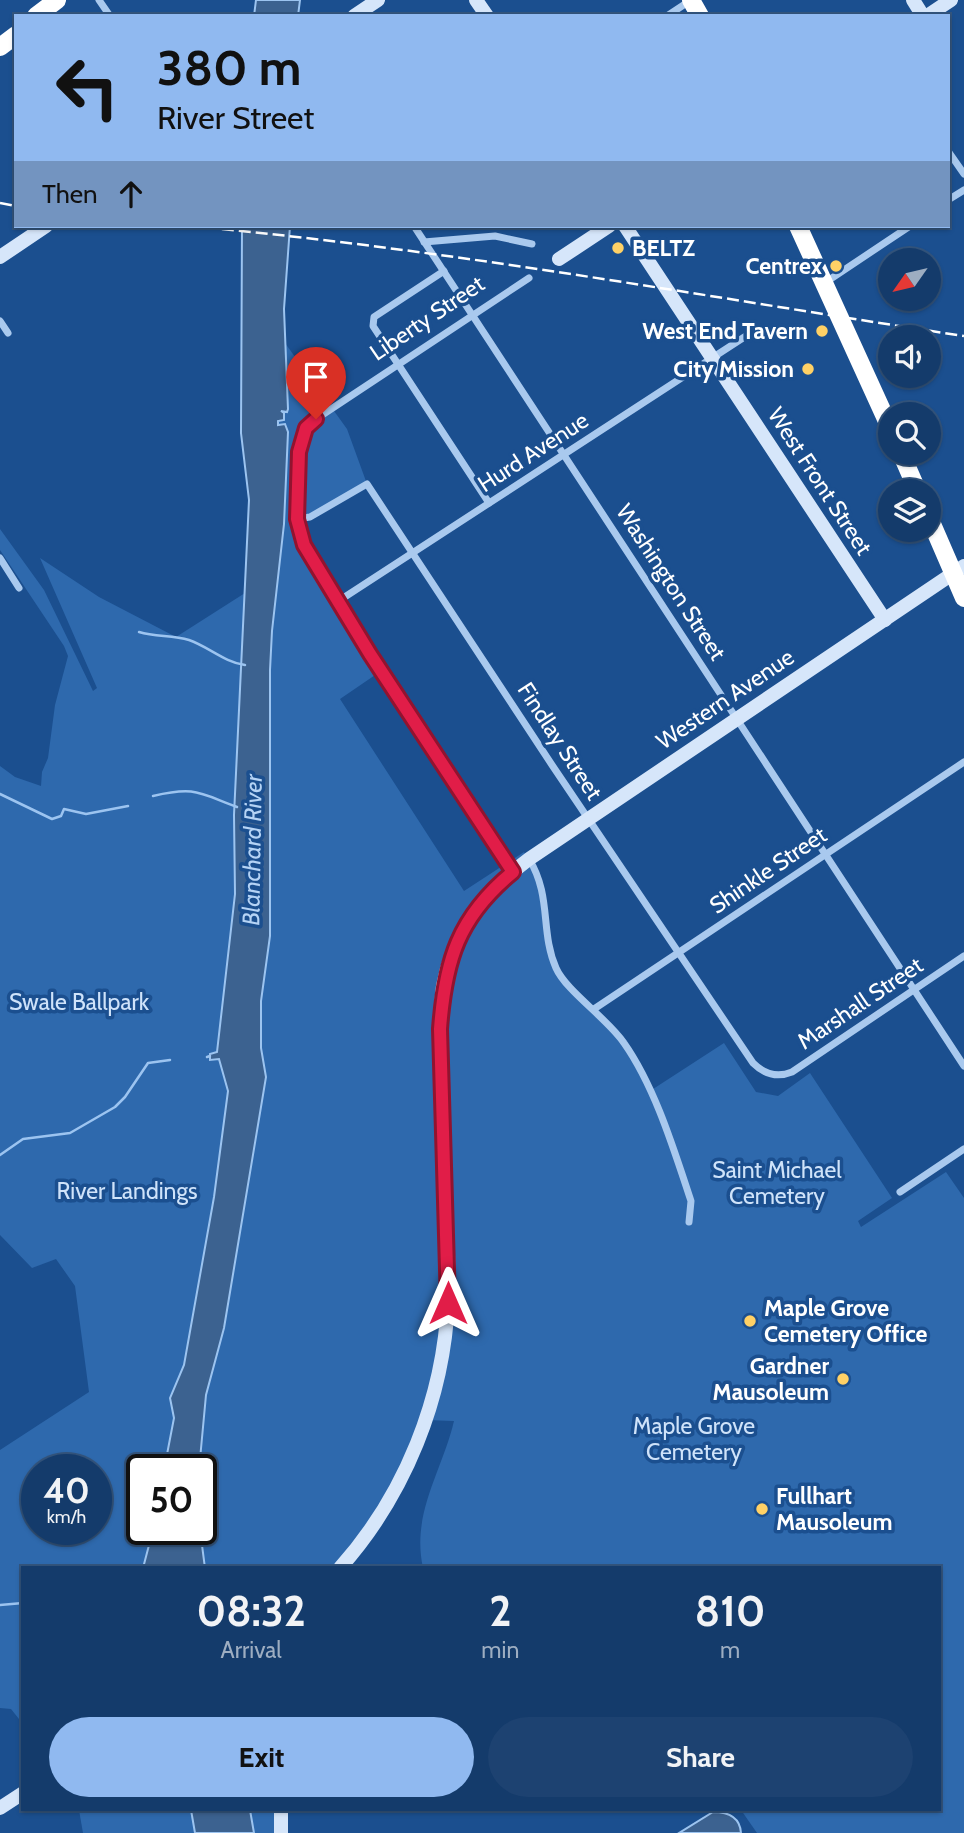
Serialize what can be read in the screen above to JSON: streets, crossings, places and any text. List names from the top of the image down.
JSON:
{
  "streets": {
    "main road": ["West Front Street", "Western Avenue"],
    "street": [
      "Liberty Street",
      "Hurd Avenue",
      "Washington Street",
      "Findlay Street",
      "Shinkle Street",
      "Marshall Street"
    ]
  },
  "crossings": [
    ["Liberty Street", "Washington Street"],
    ["Liberty Street", "Findlay Street"],
    ["Hurd Avenue", "West Front Street"],
    ["Hurd Avenue", "Washington Street"],
    ["Hurd Avenue", "Findlay Street"],
    ["West Front Street", "Western Avenue"],
    ["Washington Street", "Western Avenue"],
    ["Washington Street", "Shinkle Street"],
    ["Washington Street", "Marshall Street"],
    ["Western Avenue", "Findlay Street"],
    ["Findlay Street", "Shinkle Street"],
    ["Findlay Street", "Marshall Street"]
  ],
  "water": ["Blanchard River"],
  "parks": [
    "Swale Ballpark",
    "Saint Michael Cemetery",
    "River Landings",
    "Maple Grove Cemetery"
  ],
  "places": [
    "BELTZ",
    "Centrex",
    "West End Tavern",
    "City Mission",
    "Maple Grove Cemetery Office",
    "Gardner Mausoleum",
    "Fullhart Mausoleum"
  ],
  "north": "bottom left",
  "page": {
    "turn": ["380 m", "River Street"],
    "then": "Then",
    "speed": "40 km/h",
    "limit": "50",
    "eta": [
      "08:32",
      "Arrival",
      "2",
      "min",
      "810",
      "m"
    ],
    "buttons": ["Exit", "Share"]
  }
}
